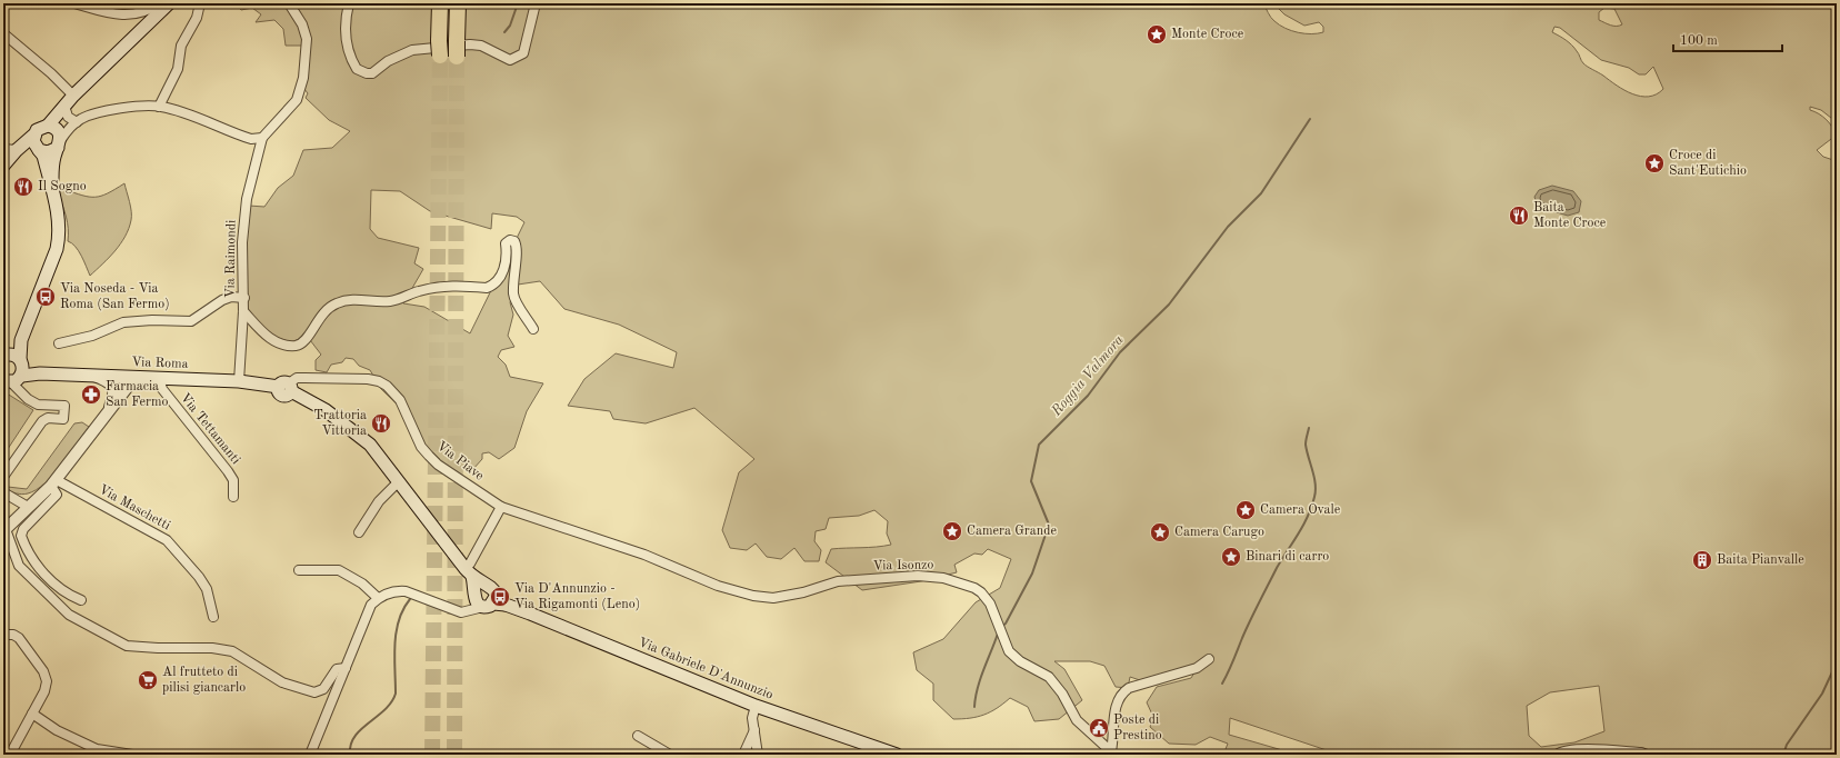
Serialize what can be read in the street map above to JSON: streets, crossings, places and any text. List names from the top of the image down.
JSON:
{
  "streets": {
    "main road": ["Via Roma", "Via Gabriele D'Annunzio"],
    "street": [
      "Via Raimondi",
      "Via Tettamanti",
      "Via Piave",
      "Via Maschetti",
      "Via Isonzo"
    ]
  },
  "crossings": [
    ["Via Raimondi", "Via Roma"],
    ["Via Roma", "Via Tettamanti"],
    ["Via Roma", "Via Piave"],
    ["Via Piave", "Via Isonzo"]
  ],
  "water": ["Roggia Valmora"],
  "places": {
    "place": [
      "Monte Croce",
      "Croce di Sant'Eutichio",
      "Camera Ovale",
      "Camera Grande",
      "Camera Carugo",
      "Binari di carro"
    ],
    "restaurant": ["Il Sogno", "Baita Monte Croce", "Trattoria Vittoria"],
    "bus stop": ["Via Noseda - Via Roma (San Fermo)", "Via D'Annunzio - Via Rigamonti (Leno)"],
    "pharmacy": ["Farmacia San Fermo"],
    "building": ["Baita Pianvalle"],
    "supermarket": ["Al frutteto di pilisi giancarlo"],
    "public building": ["Poste di Prestino"]
  },
  "scale_bar": "100 m"
}
